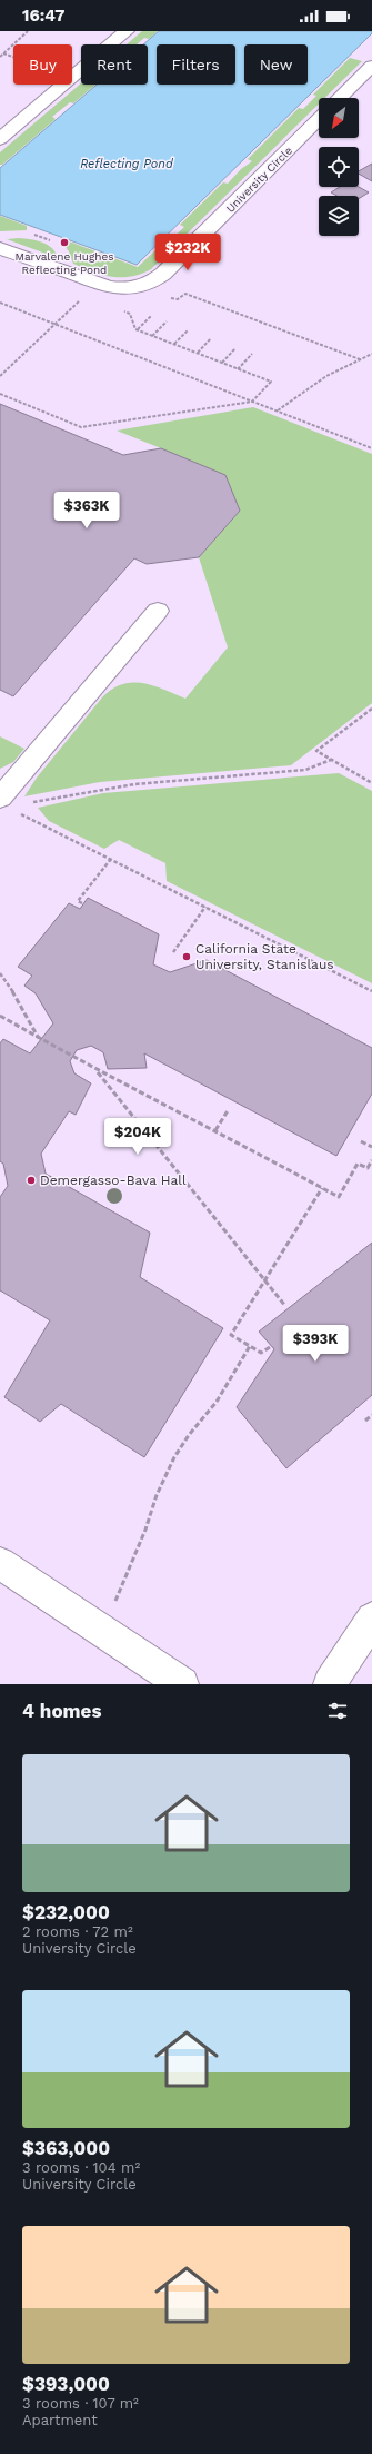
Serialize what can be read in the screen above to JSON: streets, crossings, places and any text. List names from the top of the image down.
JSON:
{
  "streets": {
    "street": ["University Circle"]
  },
  "water": ["Reflecting Pond"],
  "places": ["Marvalene Hughes Reflecting Pond", "California State University, Stanislaus", "Demergasso-Bava Hall"],
  "north": "bottom left",
  "page": {
    "status": "16:47",
    "chip": [
      "Buy",
      "Rent",
      "Filters",
      "New"
    ],
    "price": [
      "$232K",
      "$363K",
      "$204K",
      "$393K"
    ],
    "heading": "4 homes",
    "list": [
      {
        "name": "$232,000",
        "note": "2 rooms · 72 m² · University Circle"
      },
      {
        "name": "$363,000",
        "note": "3 rooms · 104 m² · University Circle"
      },
      {
        "name": "$393,000",
        "note": "3 rooms · 107 m² · Apartment"
      }
    ]
  }
}
